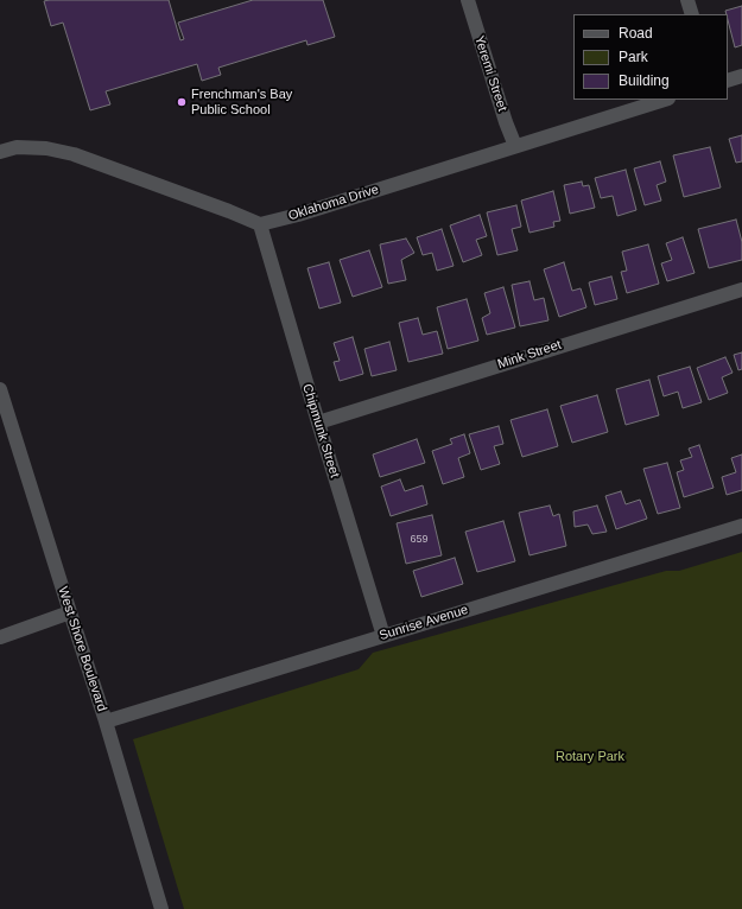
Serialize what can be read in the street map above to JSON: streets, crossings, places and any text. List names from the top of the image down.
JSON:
{
  "streets": {
    "street": [
      "Yeremi Street",
      "Oklahoma Drive",
      "Mink Street",
      "Chipmunk Street",
      "Sunrise Avenue",
      "West Shore Boulevard"
    ]
  },
  "crossings": [
    ["Yeremi Street", "Oklahoma Drive"],
    ["Oklahoma Drive", "Chipmunk Street"],
    ["Mink Street", "Chipmunk Street"],
    ["Chipmunk Street", "Sunrise Avenue"],
    ["Sunrise Avenue", "West Shore Boulevard"]
  ],
  "parks": ["Rotary Park"],
  "places": ["Frenchman's Bay Public School"],
  "house_numbers": ["659"],
  "legend": ["Road", "Park", "Building"]
}
